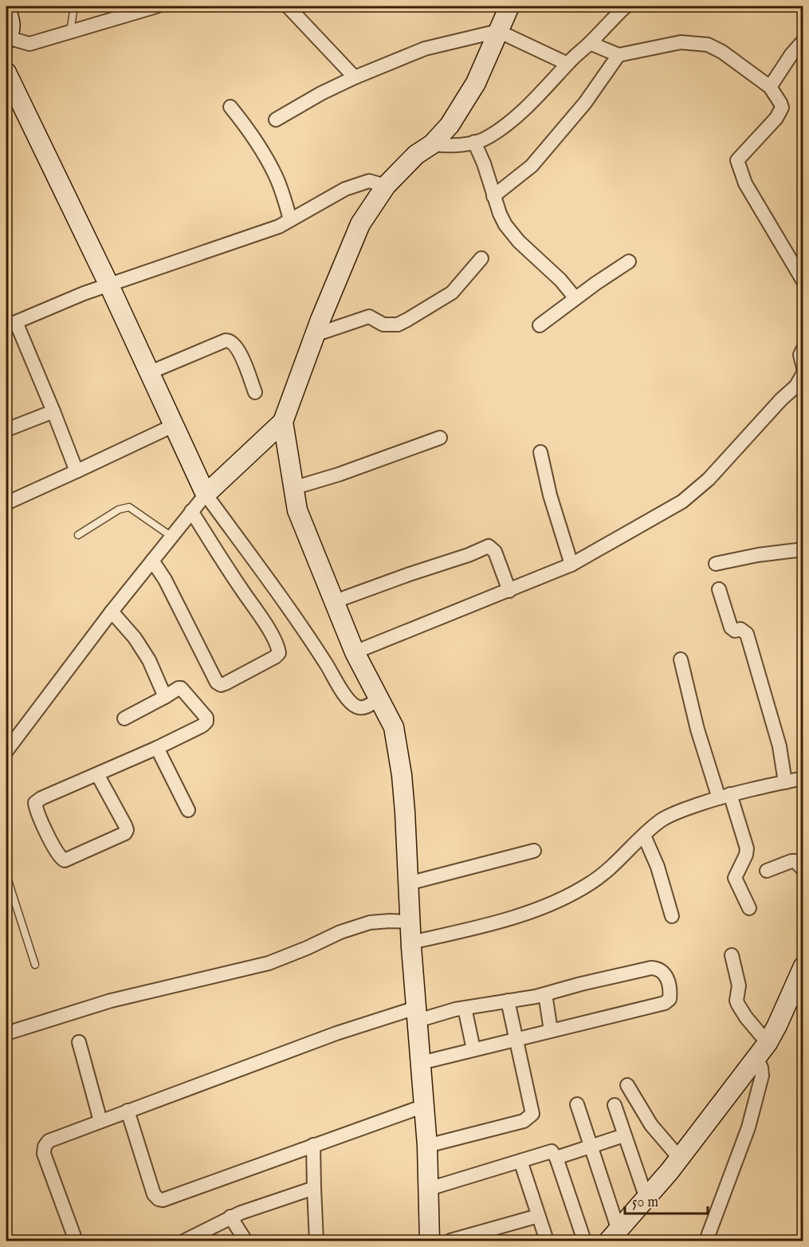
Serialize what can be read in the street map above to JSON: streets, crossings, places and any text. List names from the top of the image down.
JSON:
{
  "scale_bar": "50 m"
}
